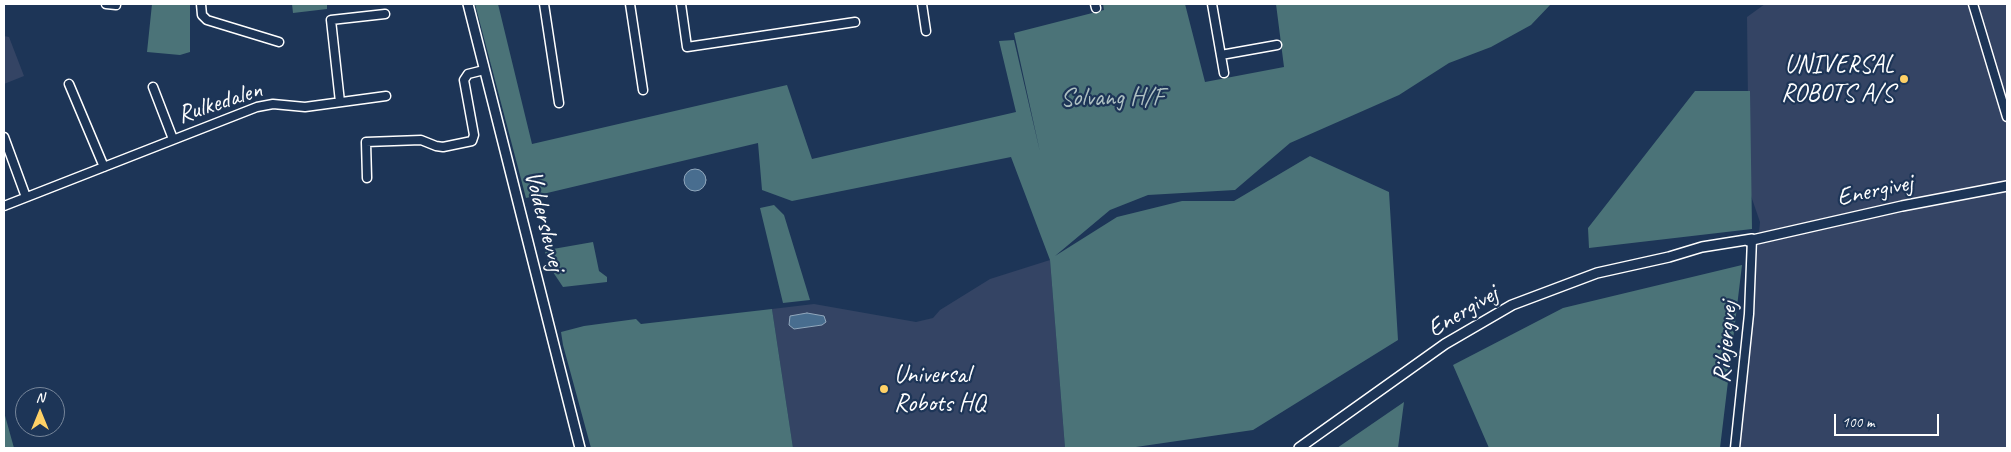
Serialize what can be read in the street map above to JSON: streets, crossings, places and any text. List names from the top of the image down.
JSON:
{
  "streets": {
    "street": [
      "Rulkedalen",
      "Energivej",
      "Volderslevvej",
      "Ribjergvej"
    ]
  },
  "crossings": [
    ["Energivej", "Ribjergvej"]
  ],
  "parks": ["Solvang H/F"],
  "places": ["UNIVERSAL ROBOTS A/S", "Universal Robots HQ"],
  "scale_bar": "100 m",
  "north": "top"
}
